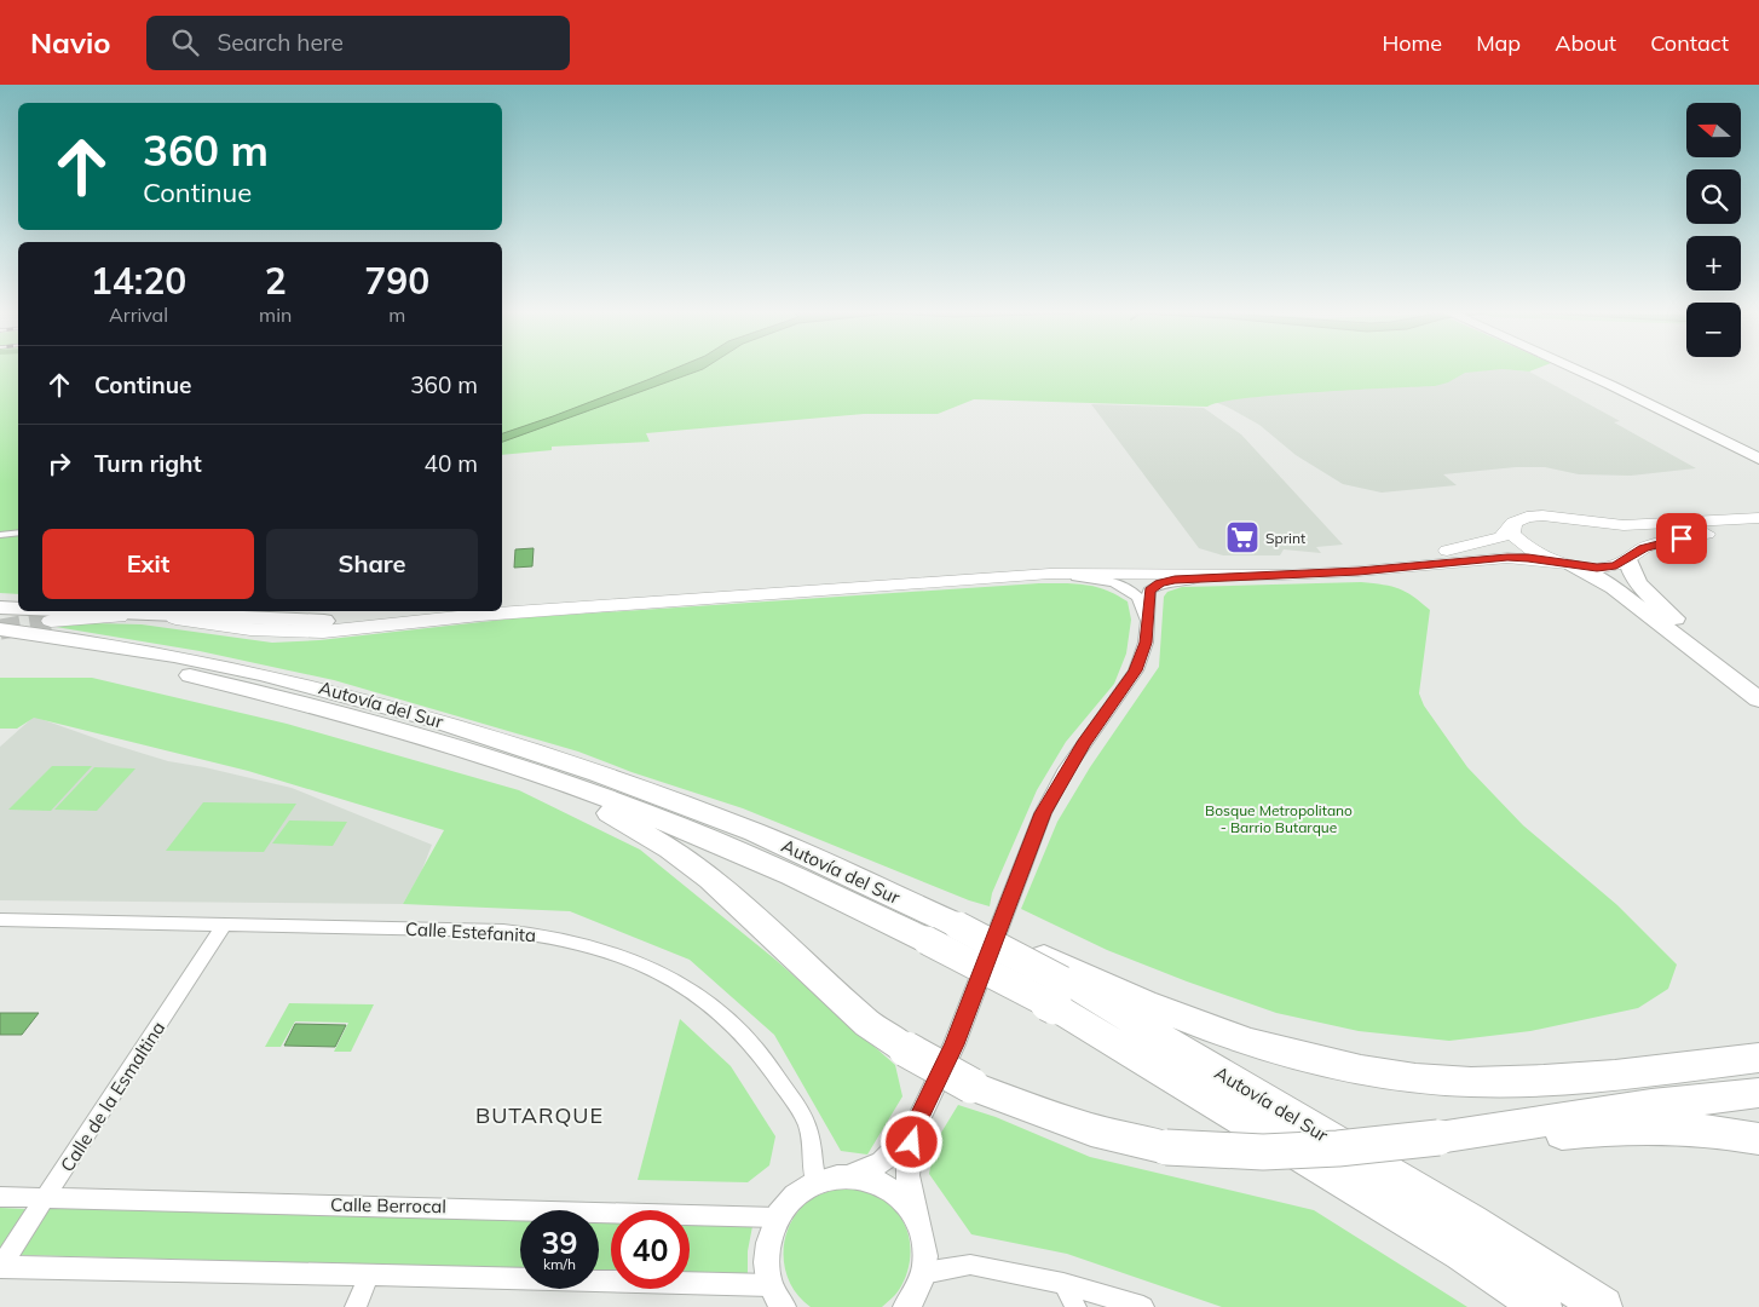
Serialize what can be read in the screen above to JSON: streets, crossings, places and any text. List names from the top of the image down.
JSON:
{
  "streets": {
    "highway": ["Autovía del Sur"],
    "street": ["Calle Estefanita", "Calle de la Esmaltina", "Calle Berrocal"]
  },
  "crossings": [
    ["Calle Estefanita", "Calle de la Esmaltina"],
    ["Calle de la Esmaltina", "Calle Berrocal"]
  ],
  "districts": ["BUTARQUE"],
  "parks": ["Bosque Metropolitano - Barrio Butarque"],
  "places": {
    "supermarket": ["Sprint"]
  },
  "north": "left",
  "page": {
    "header": "Navio",
    "search": "Search here",
    "nav": [
      "Home",
      "Map",
      "About",
      "Contact"
    ],
    "map_buttons": ["+", "−"],
    "turn": ["360 m", "Continue"],
    "eta": [
      "14:20",
      "Arrival",
      "2",
      "min",
      "790",
      "m"
    ],
    "list": [
      {
        "name": "Continue",
        "value": "360 m"
      },
      {
        "name": "Turn right",
        "value": "40 m"
      }
    ],
    "buttons": ["Exit", "Share"],
    "speed": "39 km/h",
    "limit": "40"
  }
}
